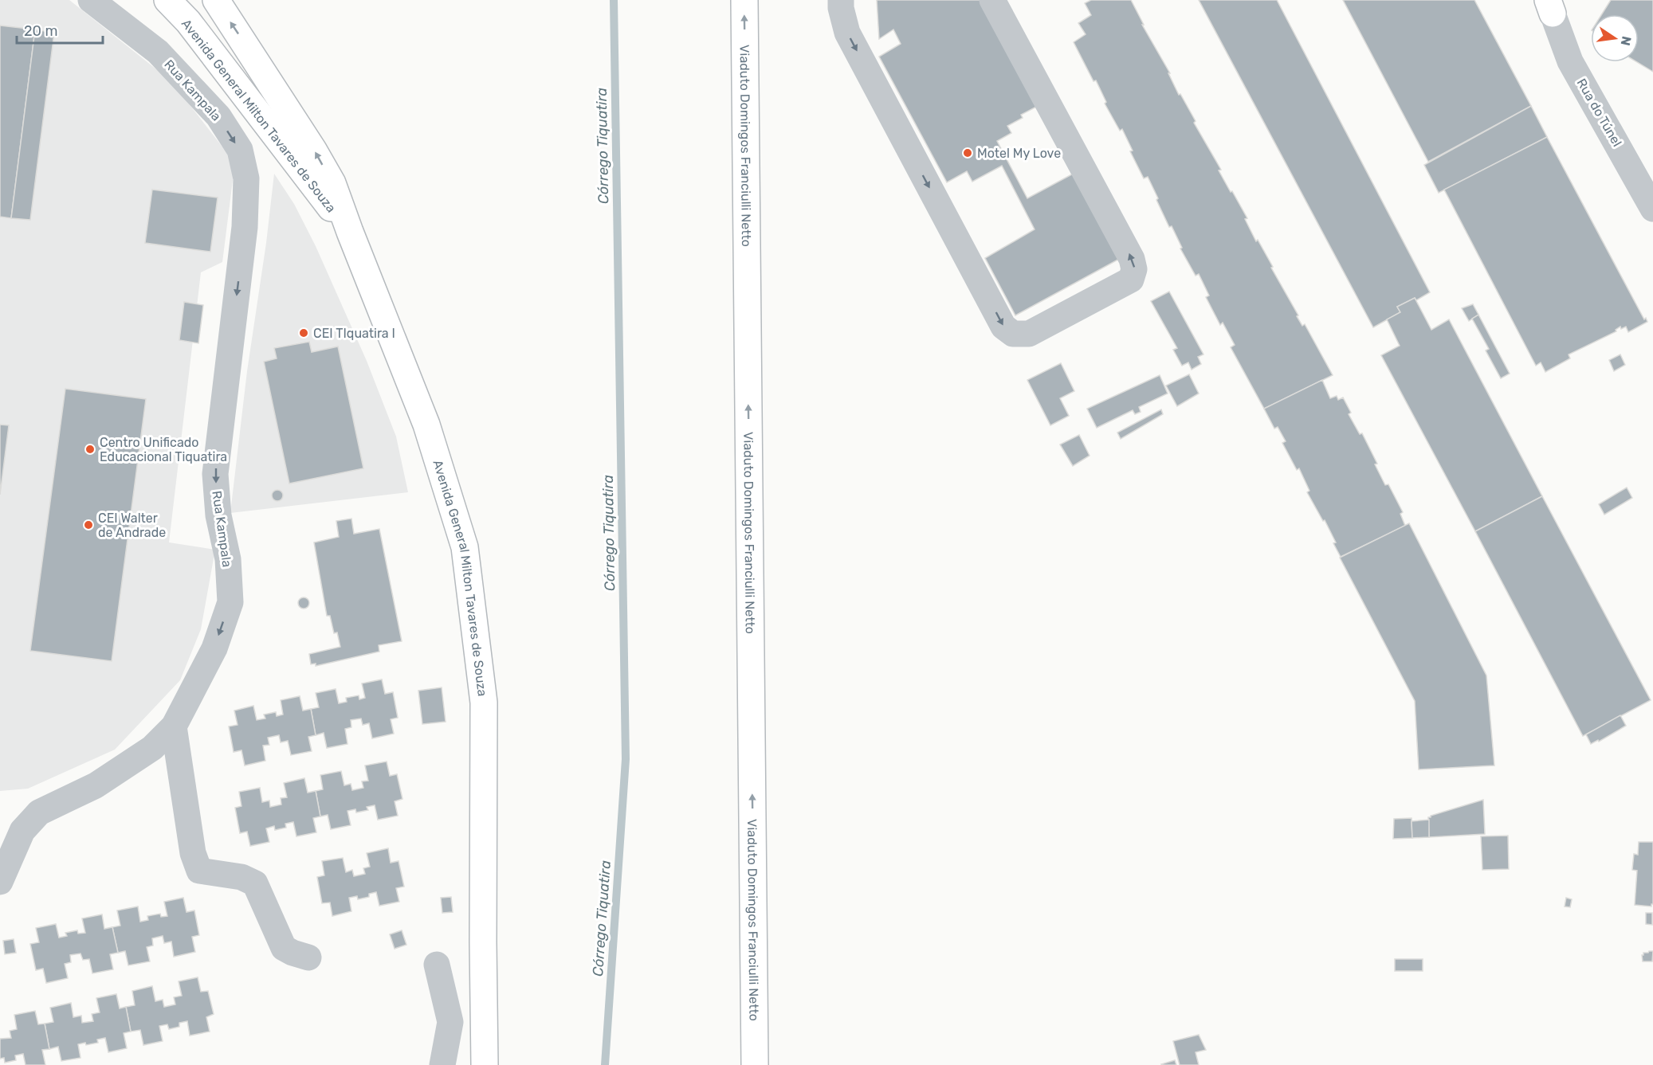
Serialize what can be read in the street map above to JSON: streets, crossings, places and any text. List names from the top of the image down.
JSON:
{
  "streets": {
    "main road": ["Avenida General Milton Tavares de Souza", "Viaduto Domingos Franciulli Netto"],
    "street": ["Rua Kampala", "Rua do Túnel"]
  },
  "one_way": ["Rua Kampala", "Viaduto Domingos Franciulli Netto"],
  "water": ["Córrego Tiquatira"],
  "places": [
    "Motel My Love",
    "CEI TIquatira I",
    "Centro Unificado Educacional Tiquatira",
    "CEI Walter de Andrade"
  ],
  "scale_bar": "20 m",
  "north": "right"
}
